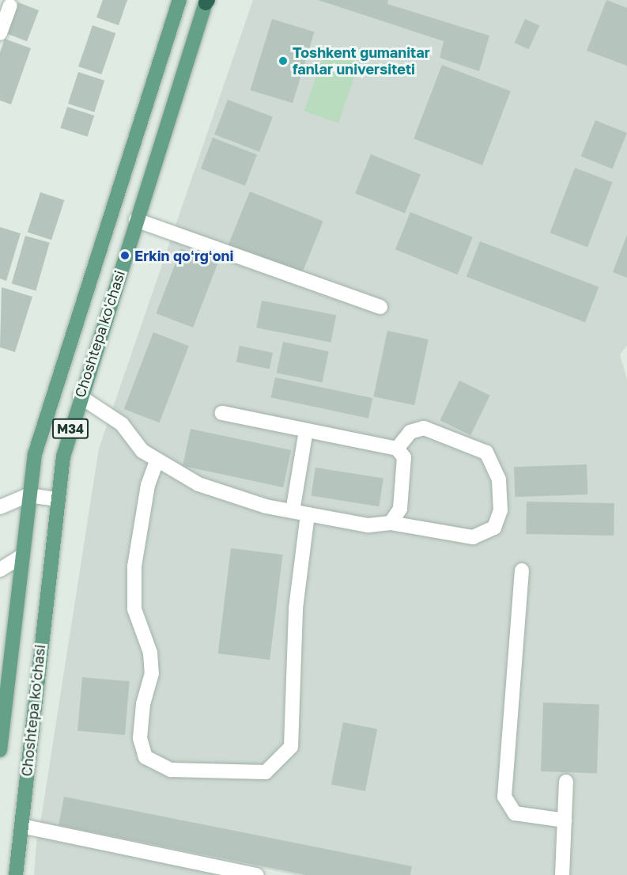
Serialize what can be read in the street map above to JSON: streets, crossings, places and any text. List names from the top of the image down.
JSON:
{
  "streets": {
    "main road": ["Choshtepa ko'chasi", "M34"]
  },
  "places": ["Toshkent gumanitar fanlar universiteti", "Erkin qoʻrgʻoni"]
}
